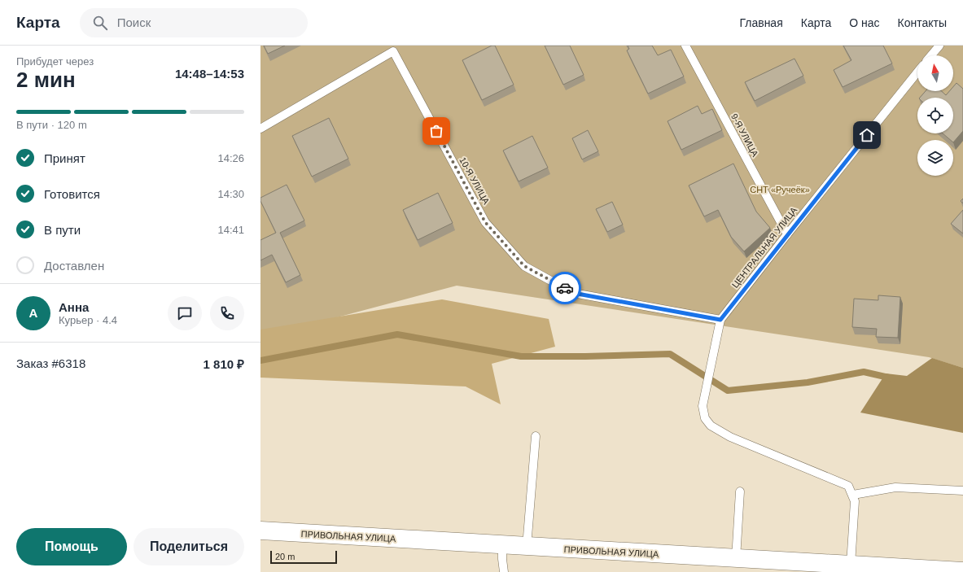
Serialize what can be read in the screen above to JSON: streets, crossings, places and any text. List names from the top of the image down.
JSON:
{
  "streets": {
    "street": ["ПРИВОЛЬНАЯ УЛИЦА"],
    "lane": ["9-Я УЛИЦА", "10-Я УЛИЦА", "ЦЕНТРАЛЬНАЯ УЛИЦА"]
  },
  "crossings": [
    ["9-Я УЛИЦА", "ЦЕНТРАЛЬНАЯ УЛИЦА"],
    ["10-Я УЛИЦА", "ЦЕНТРАЛЬНАЯ УЛИЦА"]
  ],
  "parks": ["СНТ «Ручеёк»"],
  "scale_bar": "20 m",
  "north": "top",
  "page": {
    "header": "Карта",
    "search": "Поиск",
    "nav": [
      "Главная",
      "Карта",
      "О нас",
      "Контакты"
    ],
    "heading": ["2 мин", "Прибудет через", "14:48–14:53"],
    "panel": [
      "Анна",
      "Курьер · 4.4",
      "Заказ #6318",
      "1 810 ₽"
    ],
    "bar": "В пути · 120 m",
    "list": [
      ["Принят", "14:26"],
      ["Готовится", "14:30"],
      ["В пути", "14:41"],
      "Доставлен"
    ],
    "round": "А",
    "buttons": ["Помощь", "Поделиться"],
    "scale": "20 m"
  }
}
